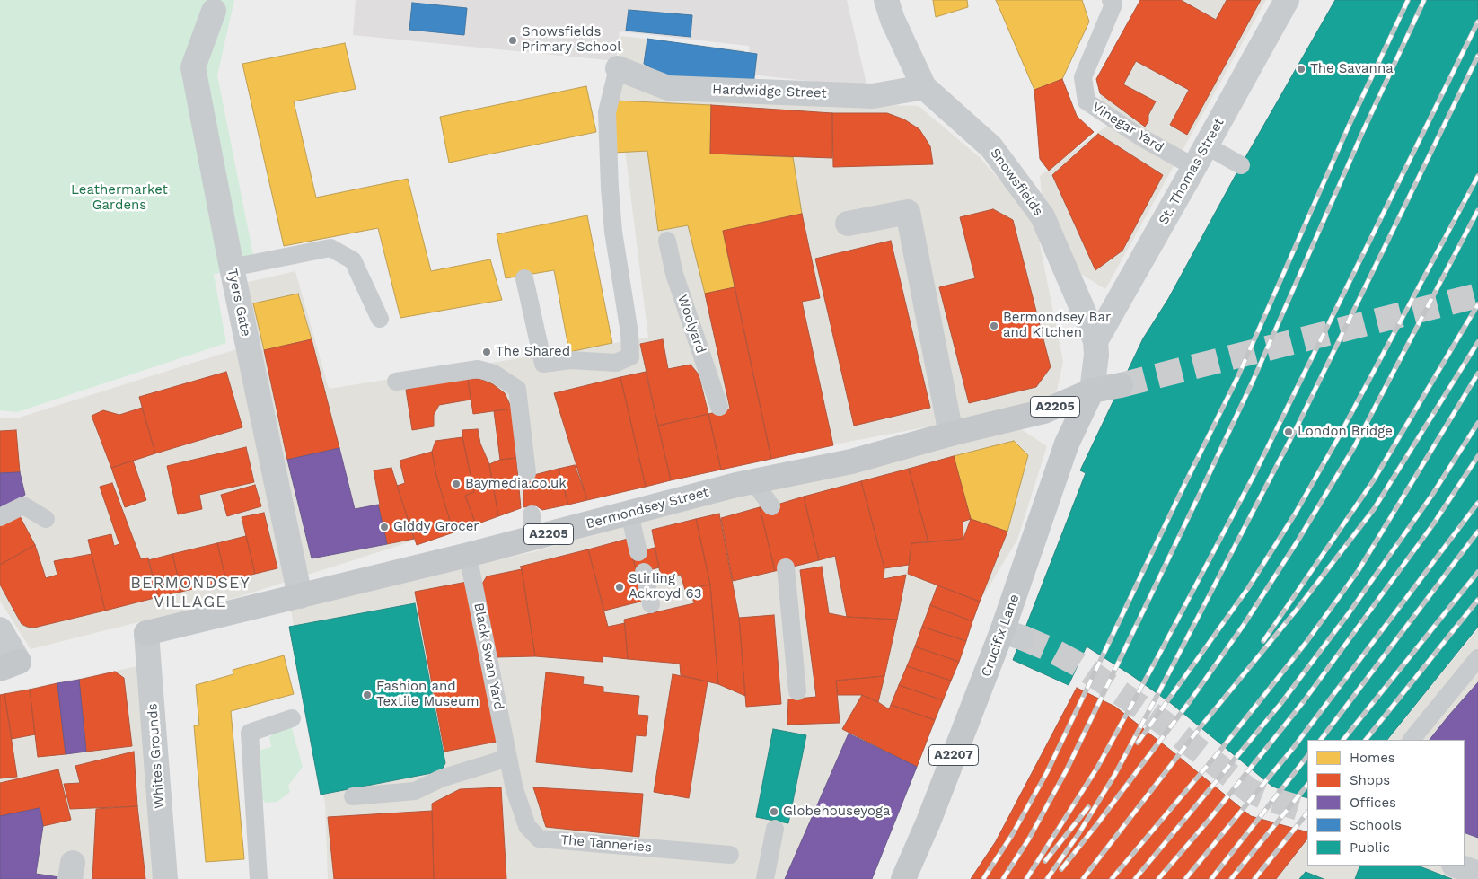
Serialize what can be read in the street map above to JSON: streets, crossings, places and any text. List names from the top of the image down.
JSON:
{
  "streets": {
    "main road": [
      "A2205",
      "Bermondsey Street",
      "Crucifix Lane",
      "A2207"
    ],
    "street": [
      "Hardwidge Street",
      "St. Thomas Street",
      "Snowsfields",
      "Tyers Gate",
      "Whites Grounds"
    ],
    "lane": [
      "Vinegar Yard",
      "Woolyard",
      "Black Swan Yard",
      "The Tanneries"
    ]
  },
  "crossings": [
    ["Hardwidge Street", "Snowsfields"],
    ["Vinegar Yard", "St. Thomas Street"],
    ["St. Thomas Street", "Snowsfields"],
    ["Snowsfields", "Bermondsey Street"],
    ["Snowsfields", "Crucifix Lane"],
    ["Tyers Gate", "Bermondsey Street"],
    ["Bermondsey Street", "Crucifix Lane"],
    ["Bermondsey Street", "Black Swan Yard"],
    ["Bermondsey Street", "Whites Grounds"],
    ["Black Swan Yard", "The Tanneries"]
  ],
  "districts": ["BERMONDSEY VILLAGE"],
  "parks": ["Leathermarket Gardens"],
  "places": [
    "Snowsfields Primary School",
    "The Savanna",
    "Bermondsey Bar and Kitchen",
    "The Shared",
    "London Bridge",
    "Baymedia.co.uk",
    "Giddy Grocer",
    "Stirling Ackroyd 63",
    "Fashion and Textile Museum",
    "Globehouseyoga"
  ],
  "legend": [
    "Homes",
    "Shops",
    "Offices",
    "Schools",
    "Public"
  ]
}
